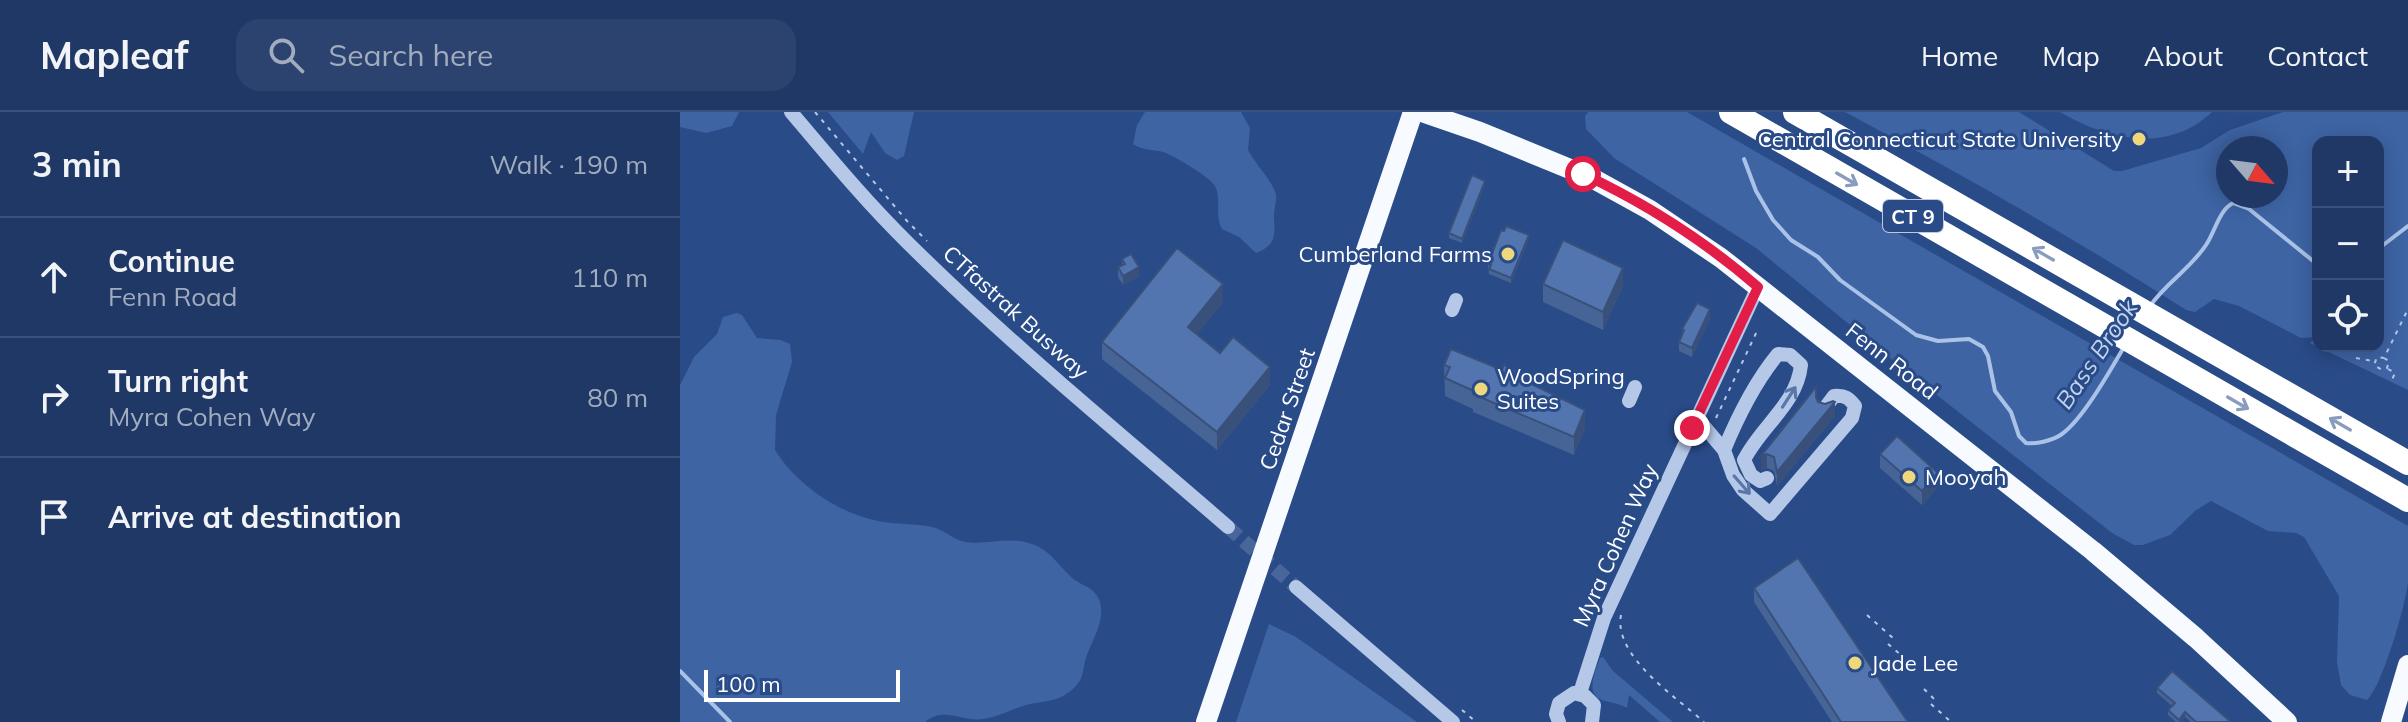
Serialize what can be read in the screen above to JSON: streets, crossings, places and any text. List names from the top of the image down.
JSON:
{
  "streets": {
    "highway": ["CT 9"],
    "main road": ["Fenn Road", "Cedar Street"],
    "street": ["CTfastrak Busway", "Myra Cohen Way"]
  },
  "crossings": [
    ["Fenn Road", "Myra Cohen Way"]
  ],
  "water": ["Bass Brook"],
  "places": [
    "Central Connecticut State University",
    "Cumberland Farms",
    "WoodSpring Suites",
    "Mooyah",
    "Jade Lee"
  ],
  "scale_bar": "100 m",
  "north": "bottom right",
  "page": {
    "header": "Mapleaf",
    "search": "Search here",
    "nav": [
      "Home",
      "Map",
      "About",
      "Contact"
    ],
    "heading": ["3 min", "Walk · 190 m"],
    "map_buttons": ["+", "−"],
    "list": [
      ["Continue", "Fenn Road", "110 m"],
      ["Turn right", "Myra Cohen Way", "80 m"],
      "Arrive at destination"
    ],
    "scale": "100 m"
  }
}
